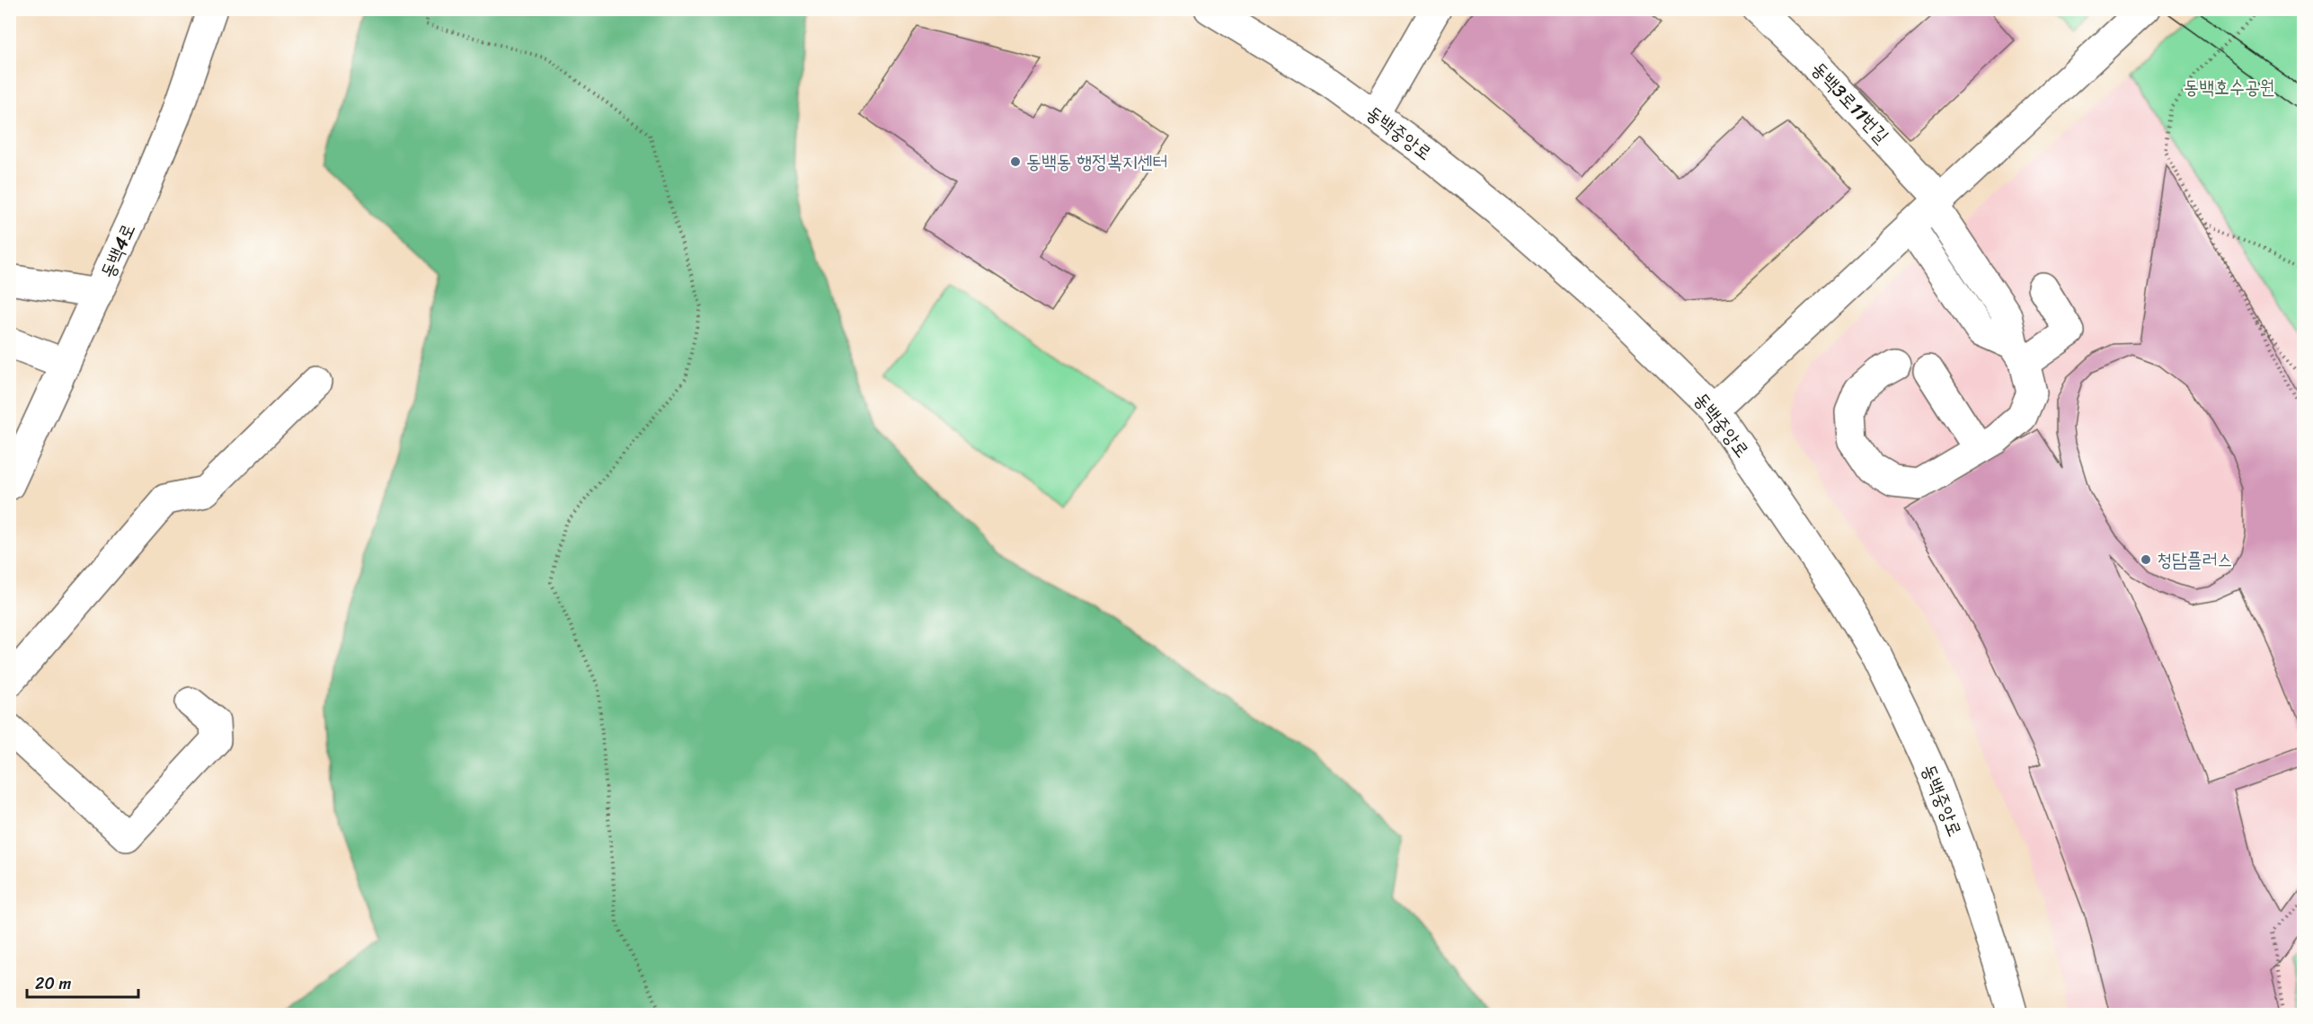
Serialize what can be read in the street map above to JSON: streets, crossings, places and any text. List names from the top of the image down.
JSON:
{
  "streets": {
    "street": ["동백3로11번길", "동백중앙로", "동백4로"]
  },
  "parks": ["동백호수공원"],
  "places": ["동백동 행정복지센터", "청담플러스"],
  "scale_bar": "20 m"
}
